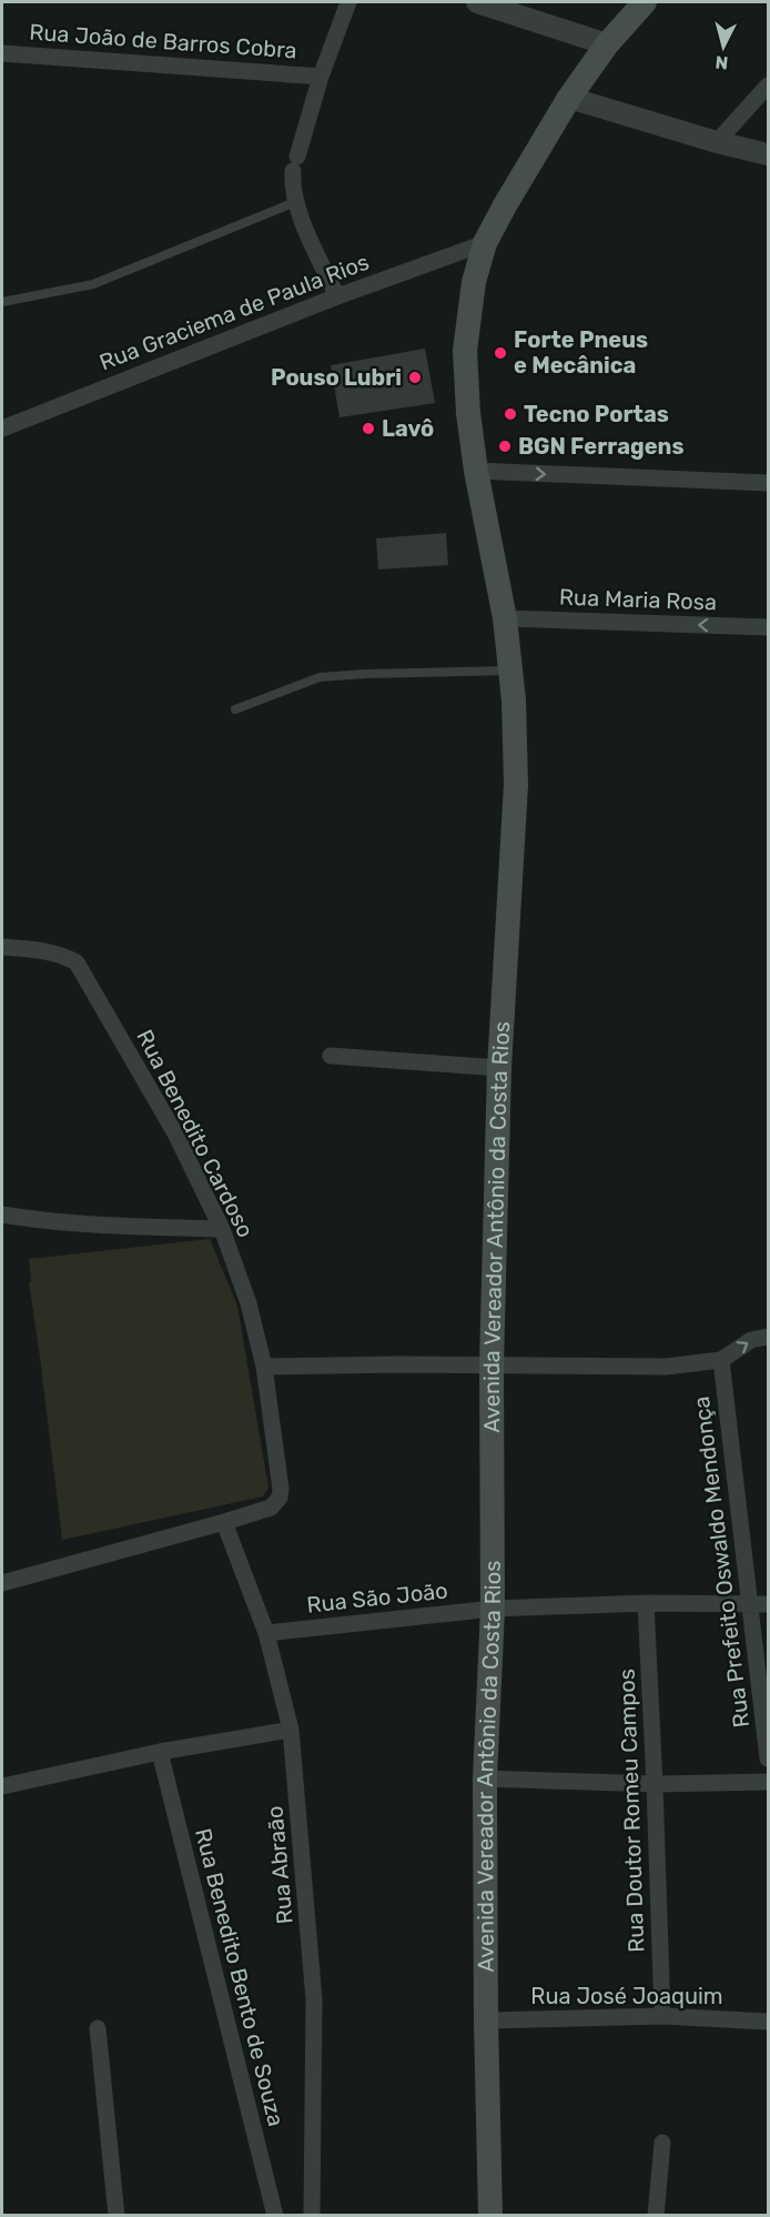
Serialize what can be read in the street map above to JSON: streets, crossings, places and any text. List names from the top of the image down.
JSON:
{
  "streets": {
    "main road": ["Avenida Vereador Antônio da Costa Rios"],
    "street": [
      "Rua João de Barros Cobra",
      "Rua Graciema de Paula Rios",
      "Rua Maria Rosa",
      "Rua Benedito Cardoso",
      "Rua Prefeito Oswaldo Mendonça",
      "Rua São João",
      "Rua Doutor Romeu Campos",
      "Rua Abraão",
      "Rua Benedito Bento de Souza",
      "Rua José Joaquim"
    ]
  },
  "crossings": [
    ["Rua Graciema de Paula Rios", "Avenida Vereador Antônio da Costa Rios"],
    ["Rua Maria Rosa", "Avenida Vereador Antônio da Costa Rios"],
    ["Rua Benedito Cardoso", "Rua Abraão"],
    ["Avenida Vereador Antônio da Costa Rios", "Rua São João"],
    ["Avenida Vereador Antônio da Costa Rios", "Rua José Joaquim"],
    ["Rua Prefeito Oswaldo Mendonça", "Rua São João"],
    ["Rua São João", "Rua Doutor Romeu Campos"],
    ["Rua São João", "Rua Abraão"],
    ["Rua Doutor Romeu Campos", "Rua José Joaquim"]
  ],
  "places": [
    "Forte Pneus e Mecânica",
    "Pouso Lubri",
    "Tecno Portas",
    "Lavô",
    "BGN Ferragens"
  ],
  "north": "bottom"
}
